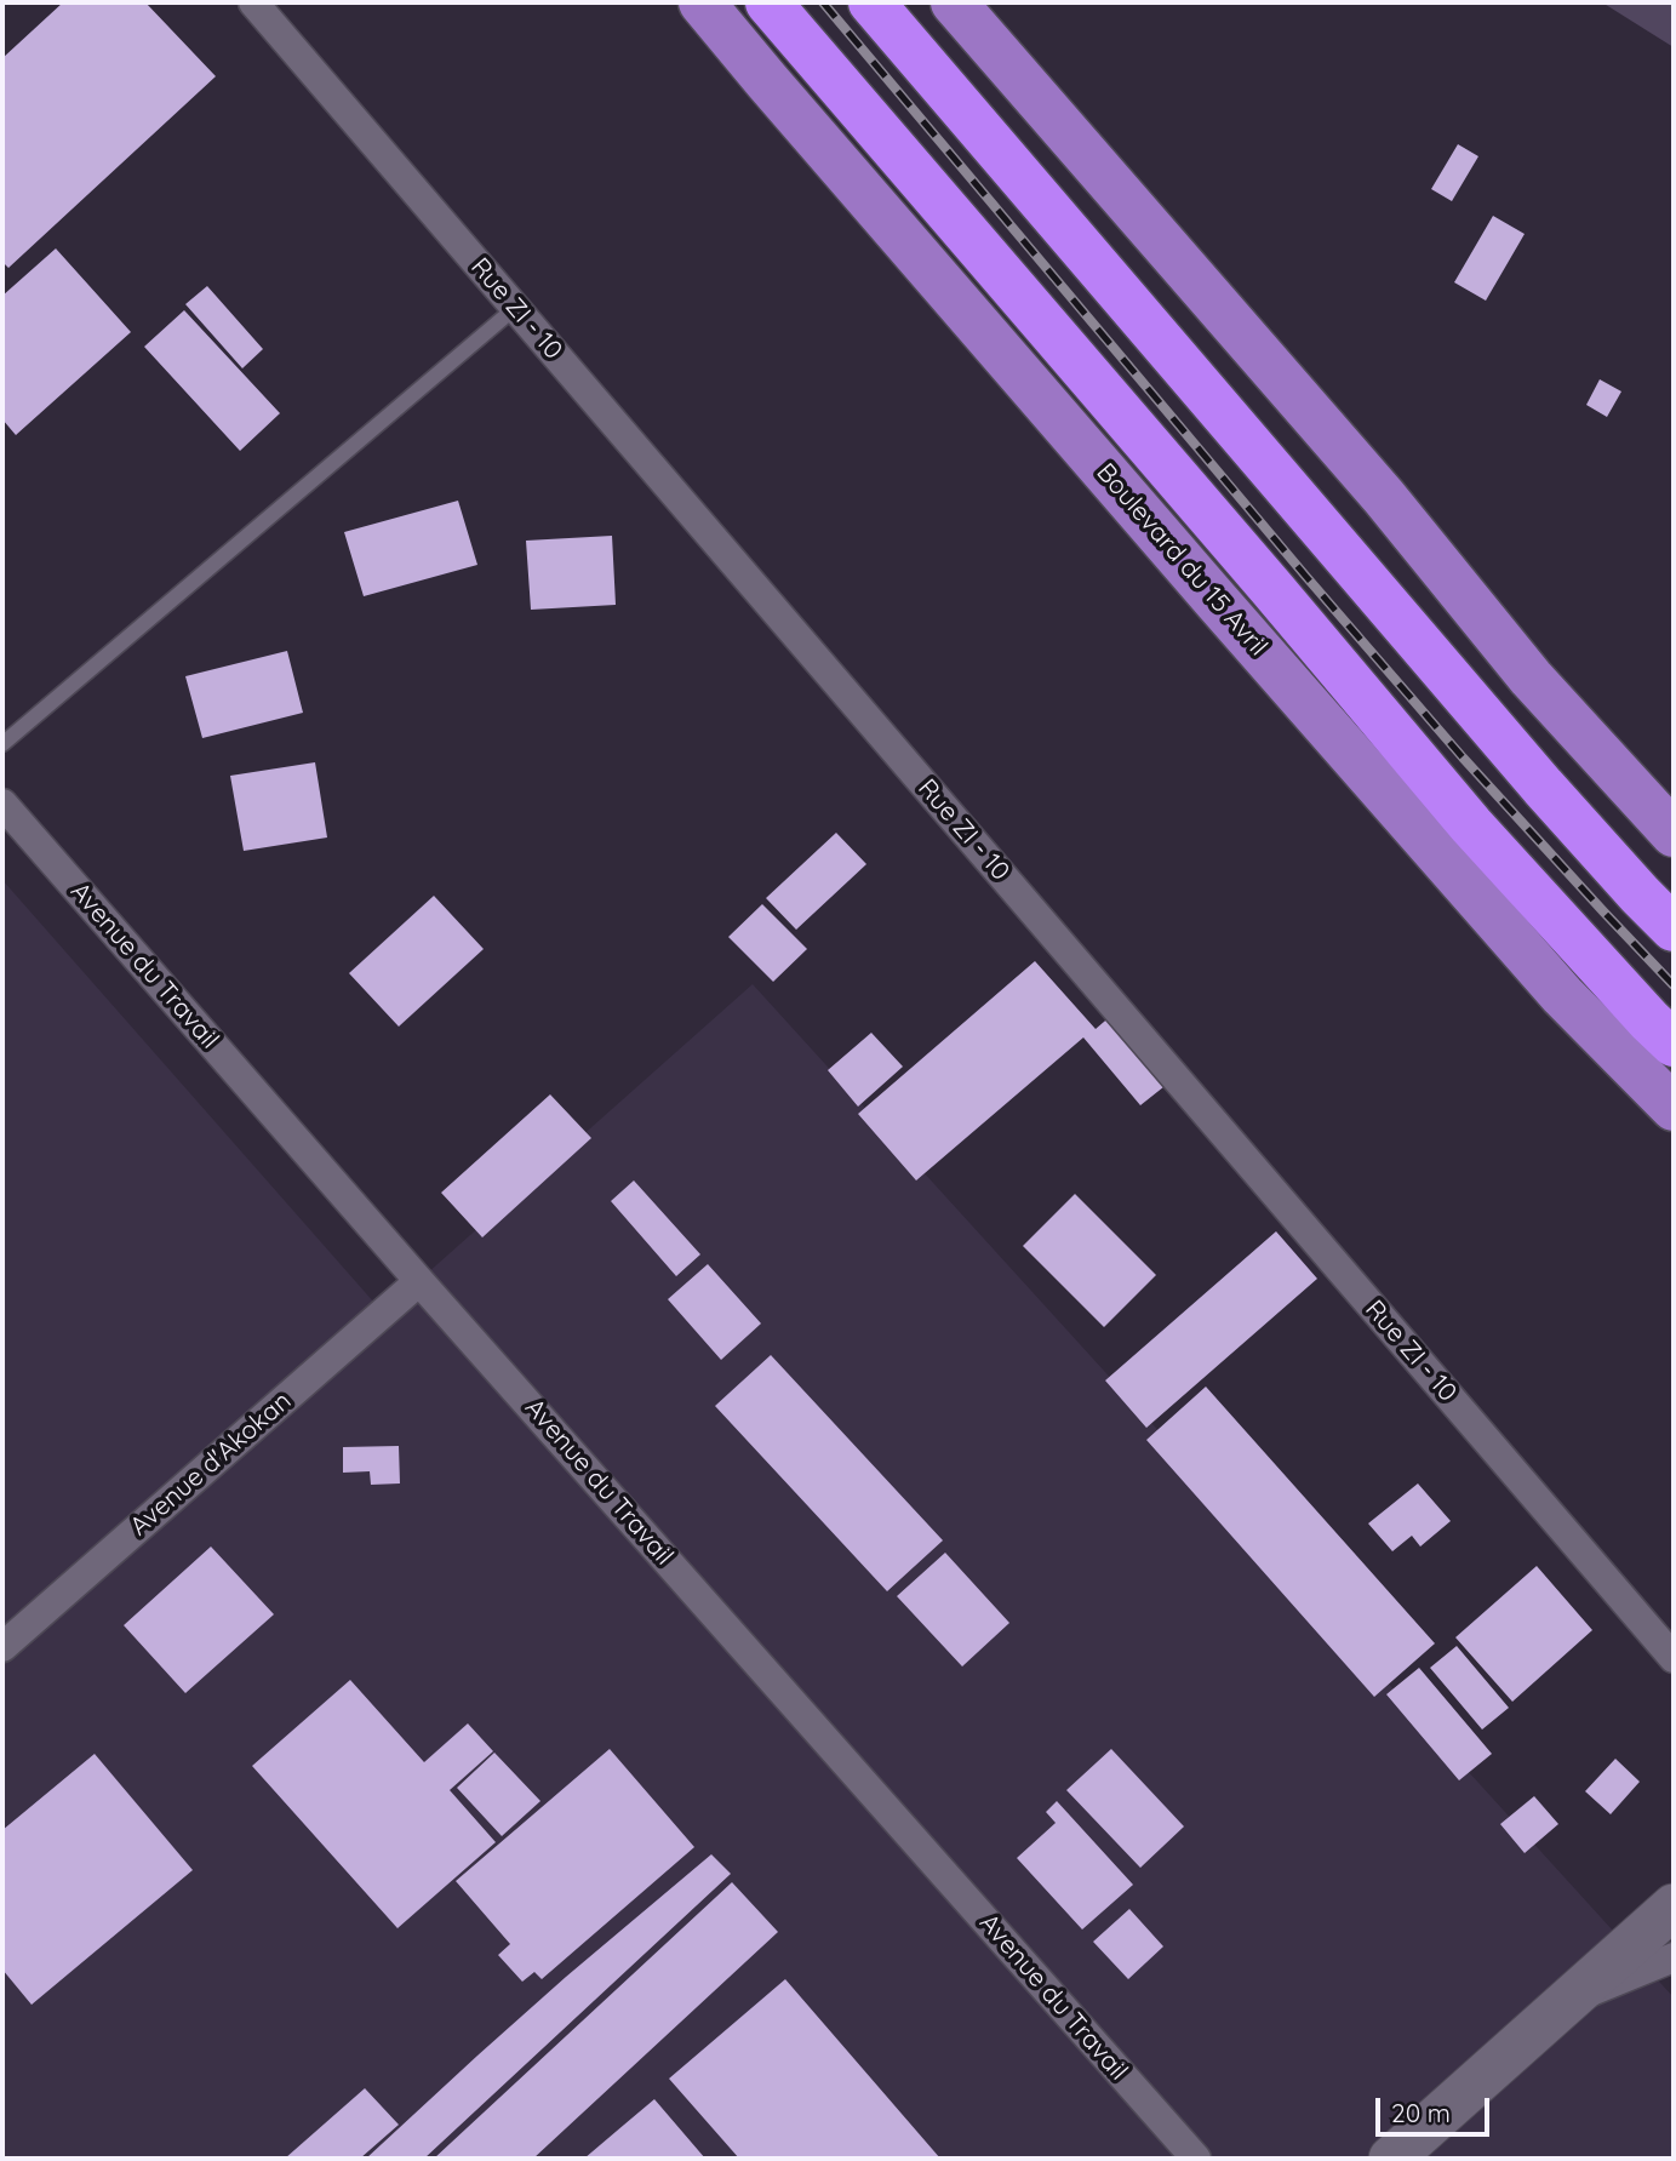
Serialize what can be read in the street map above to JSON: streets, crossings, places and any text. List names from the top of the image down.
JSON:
{
  "streets": {
    "highway": ["Boulevard du 15 Avril"],
    "street": ["Rue ZI - 10", "Avenue du Travail", "Avenue d'Akokan"]
  },
  "crossings": [
    ["Avenue du Travail", "Avenue d'Akokan"]
  ],
  "scale_bar": "20 m"
}
